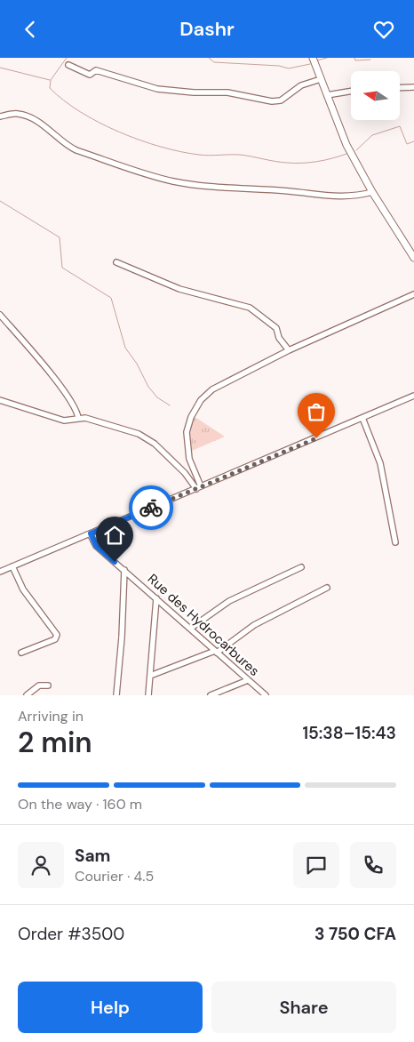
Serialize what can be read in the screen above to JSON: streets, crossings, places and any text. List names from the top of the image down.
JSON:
{
  "streets": {
    "street": ["Rue des Hydrocarbures"]
  },
  "north": "left",
  "page": {
    "header": "Dashr",
    "heading": ["2 min", "Arriving in", "15:38–15:43"],
    "panel": [
      "Sam",
      "Courier · 4.5",
      "Order #3500",
      "3 750 CFA"
    ],
    "bar": "On the way · 160 m",
    "buttons": ["Help", "Share"]
  }
}
